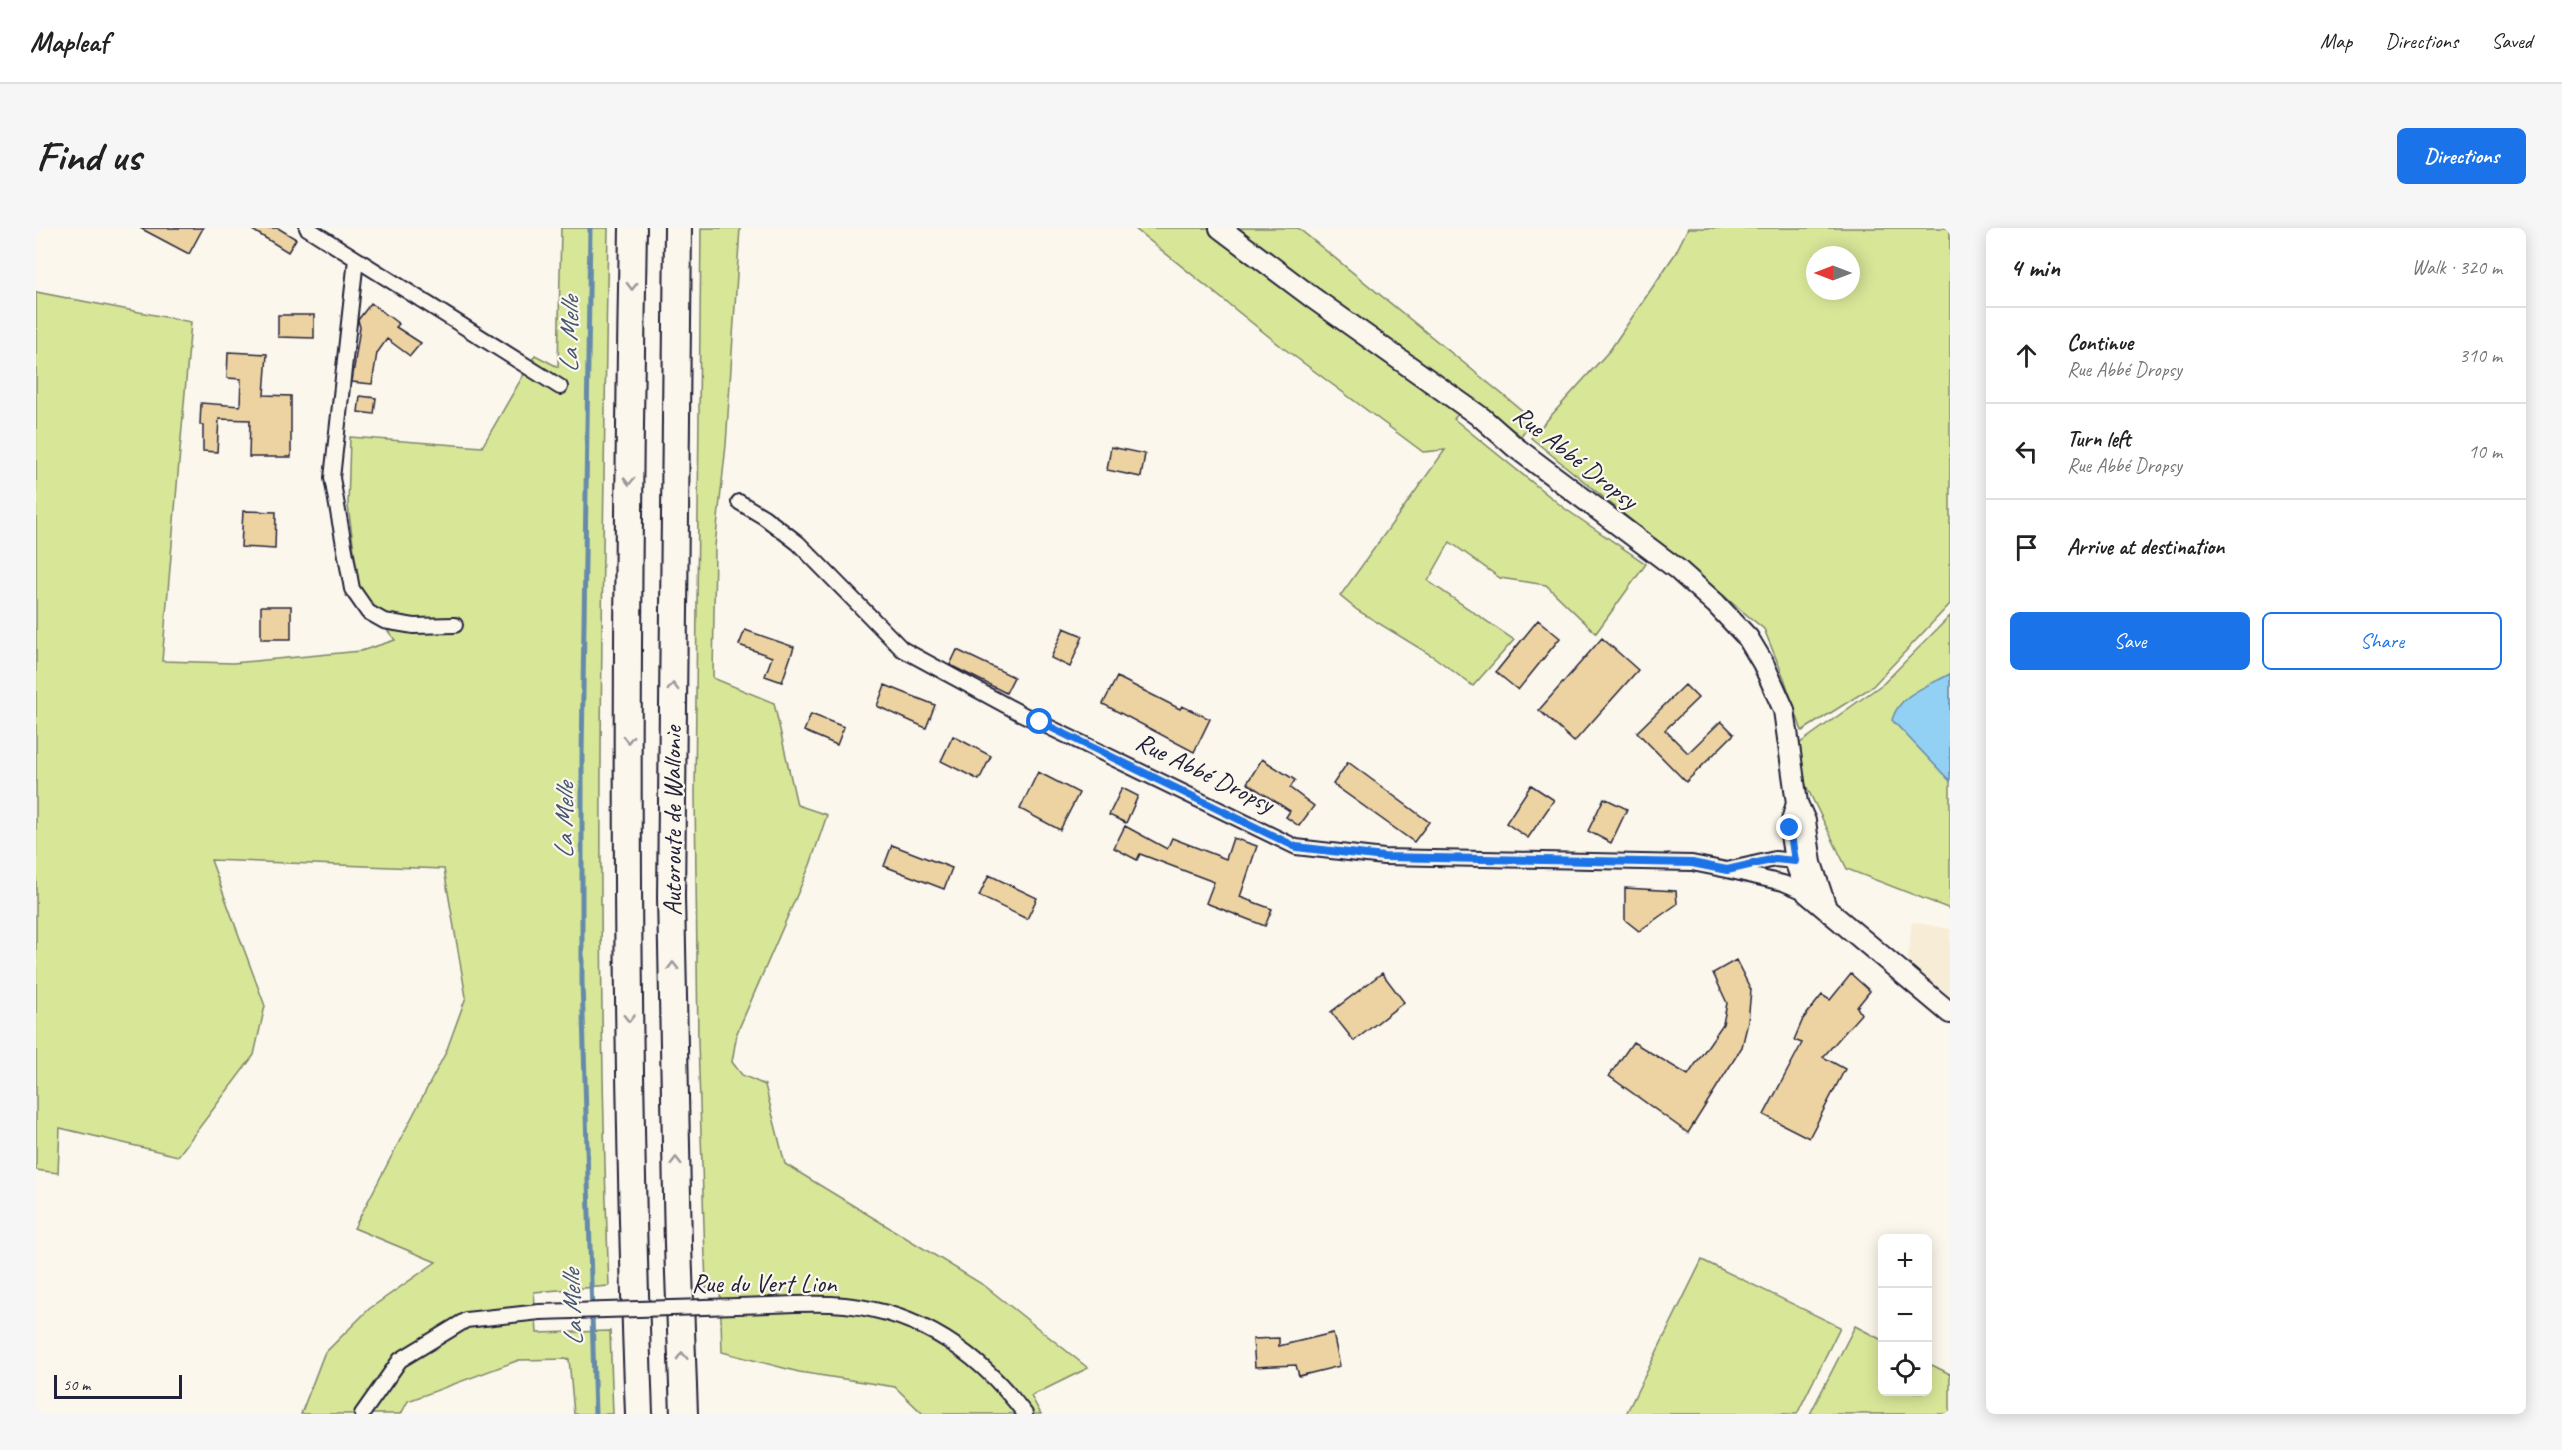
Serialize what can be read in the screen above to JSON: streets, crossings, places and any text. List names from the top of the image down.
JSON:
{
  "streets": {
    "highway": ["Autoroute de Wallonie"],
    "street": ["Rue Abbé Dropsy", "Rue du Vert Lion"]
  },
  "water": ["La Melle"],
  "scale_bar": "50 m",
  "north": "left",
  "page": {
    "header": "Mapleaf",
    "nav": ["Map", "Directions", "Saved"],
    "buttons": [
      "Directions",
      ["Save", "Share"]
    ],
    "title": "Find us",
    "heading": ["4 min", "Walk · 320 m"],
    "list": [
      ["Continue", "Rue Abbé Dropsy", "310 m"],
      ["Turn left", "Rue Abbé Dropsy", "10 m"],
      "Arrive at destination"
    ],
    "map_buttons": ["+", "−"],
    "scale": "50 m"
  }
}
